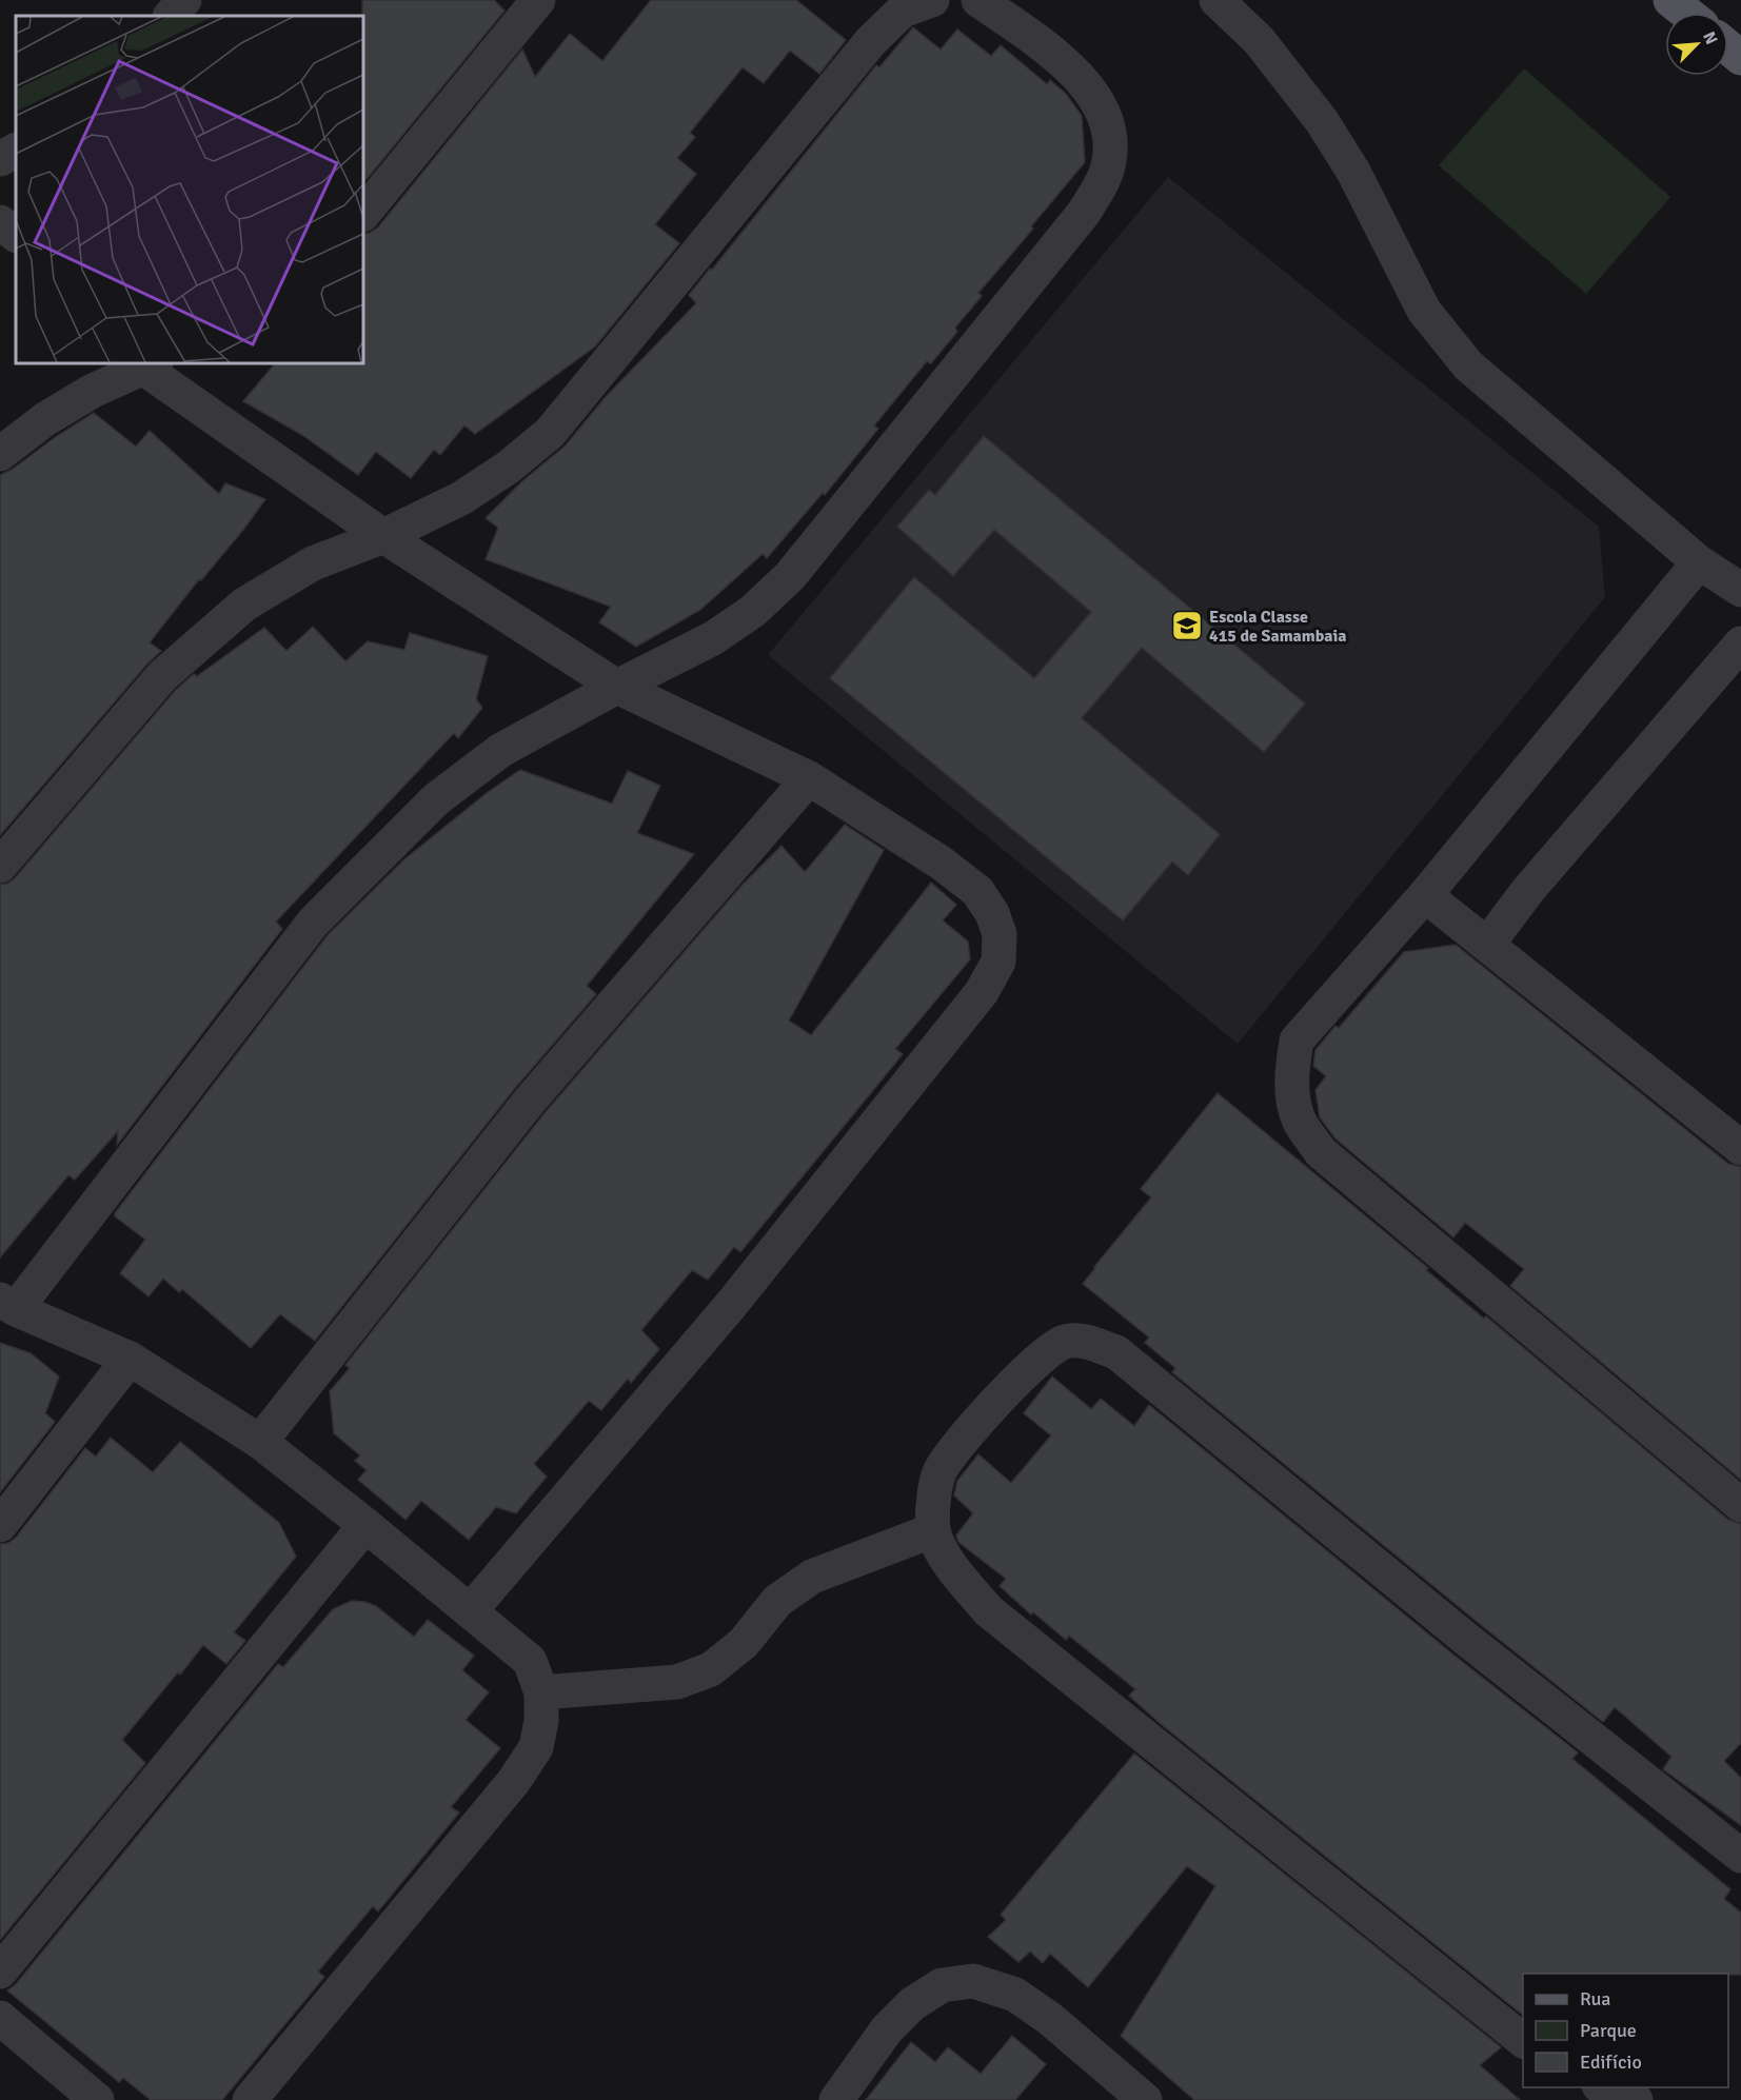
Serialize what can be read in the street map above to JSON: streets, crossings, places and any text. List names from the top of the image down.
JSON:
{
  "places": {
    "school or university": ["Escola Classe 415 de Samambaia"]
  },
  "legend": ["Rua", "Parque", "Edifício"],
  "north": "top right"
}
